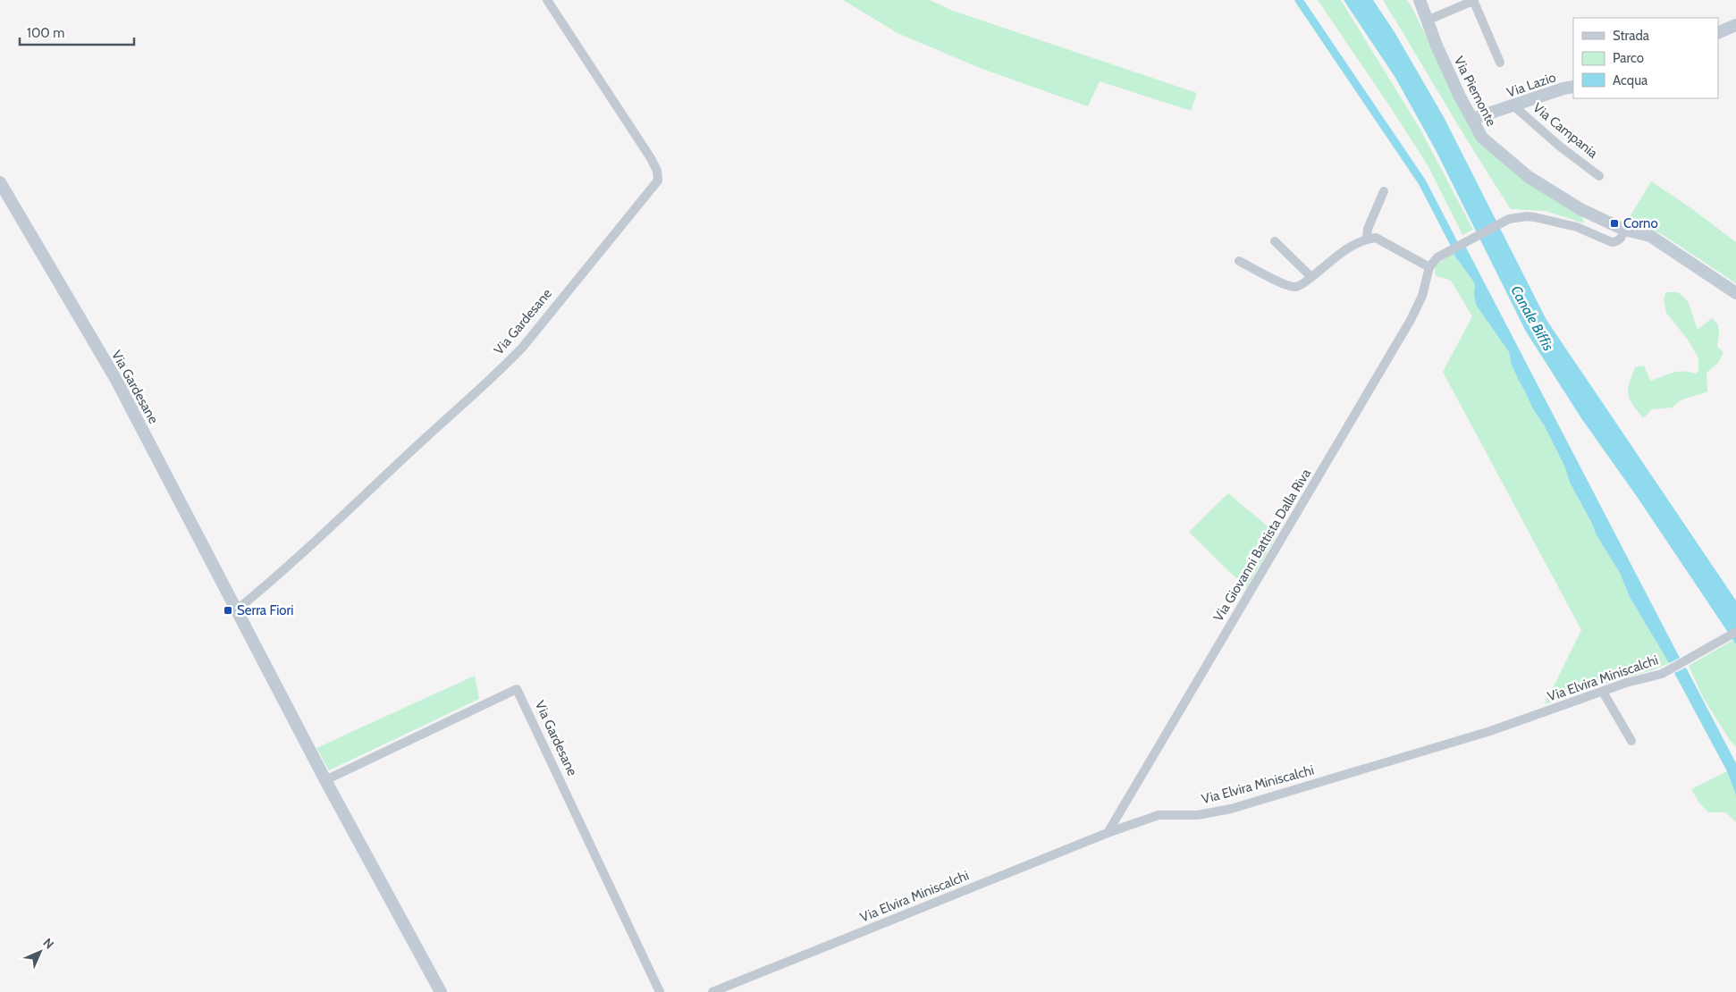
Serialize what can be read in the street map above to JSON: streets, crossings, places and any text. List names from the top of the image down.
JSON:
{
  "streets": {
    "main road": ["Via Lazio", "Via Piemonte", "Via Gardesane"],
    "street": ["Via Campania", "Via Giovanni Battista Dalla Riva", "Via Elvira Miniscalchi"]
  },
  "crossings": [
    ["Via Lazio", "Via Piemonte"],
    ["Via Lazio", "Via Campania"],
    ["Via Giovanni Battista Dalla Riva", "Via Elvira Miniscalchi"]
  ],
  "water": ["Canale Biffis"],
  "places": {
    "transit": ["Corno", "Serra Fiori"]
  },
  "legend": ["Strada", "Parco", "Acqua"],
  "scale_bar": "100 m",
  "north": "top right"
}
